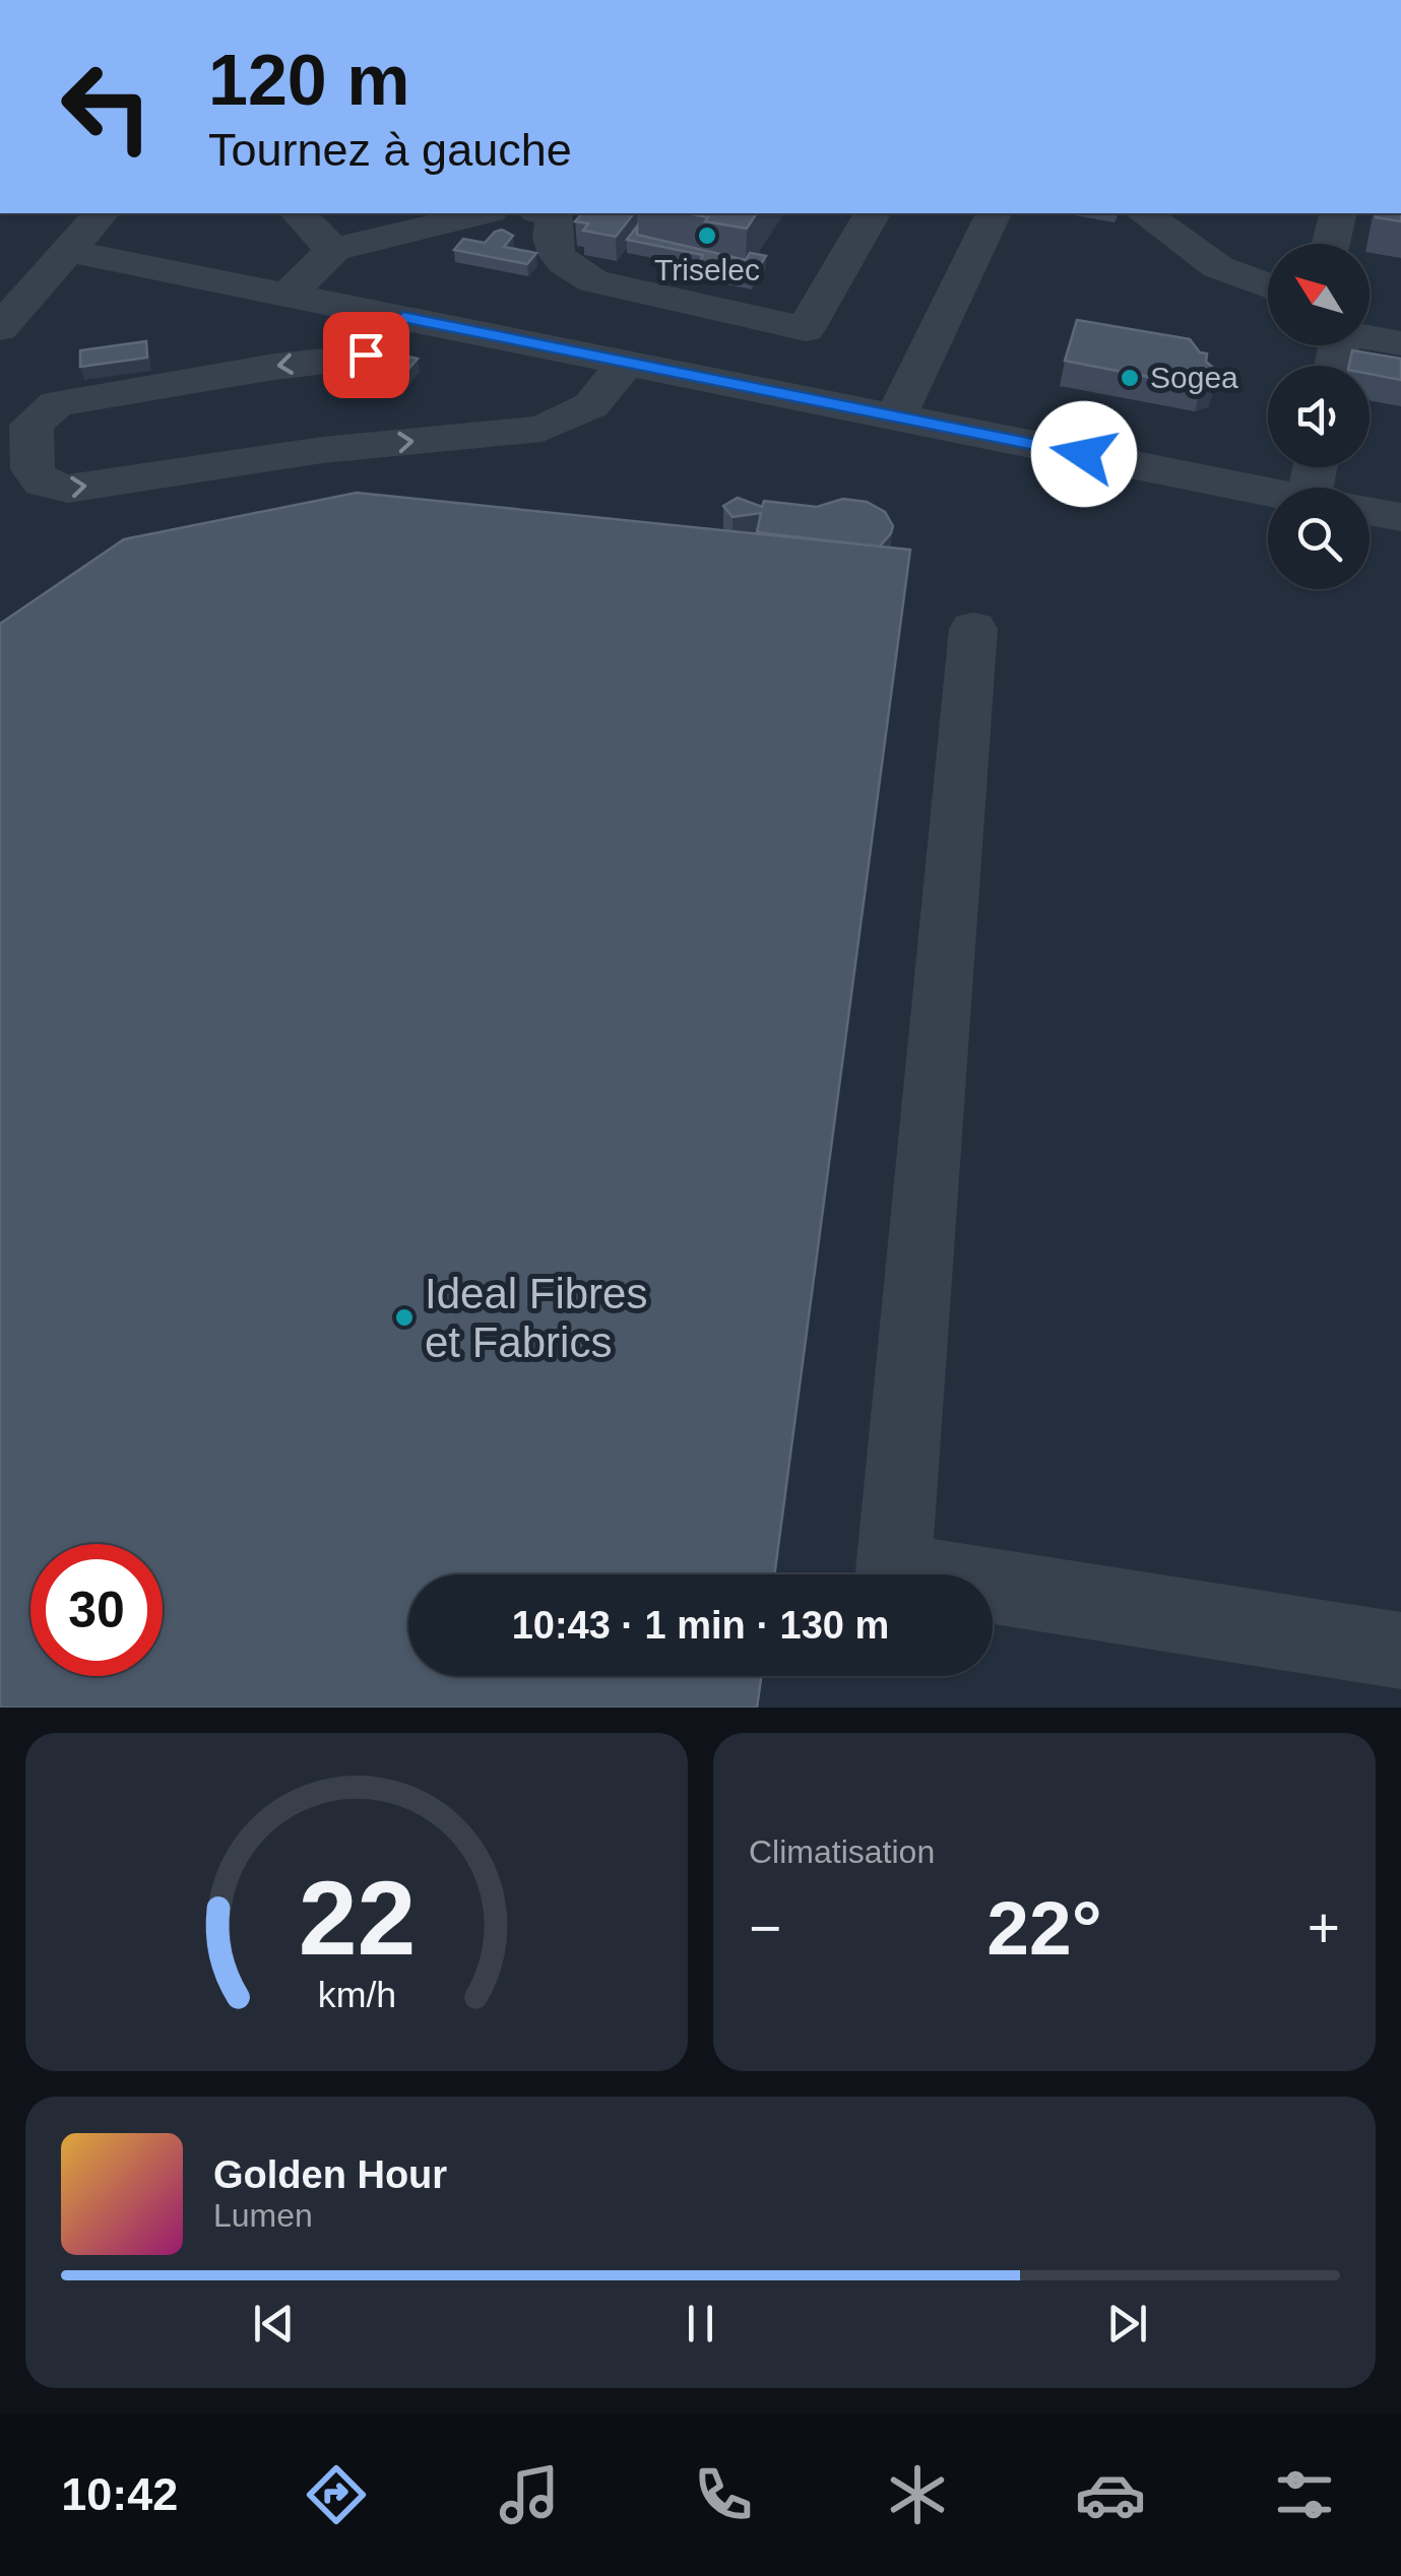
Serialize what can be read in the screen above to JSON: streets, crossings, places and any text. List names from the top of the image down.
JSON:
{
  "places": ["Triselec", "Sogea", "Ideal Fibres et Fabrics"],
  "north": "top left",
  "page": {
    "turn": ["120 m", "Tournez à gauche"],
    "limit": "30",
    "trip": "10:43 · 1 min · 130 m",
    "tile": "Climatisation",
    "heat": ["−", "22°", "+"],
    "song": ["Golden Hour", "Lumen"],
    "tabs": "10:42",
    "gauge": ["22", "km/h"]
  }
}
